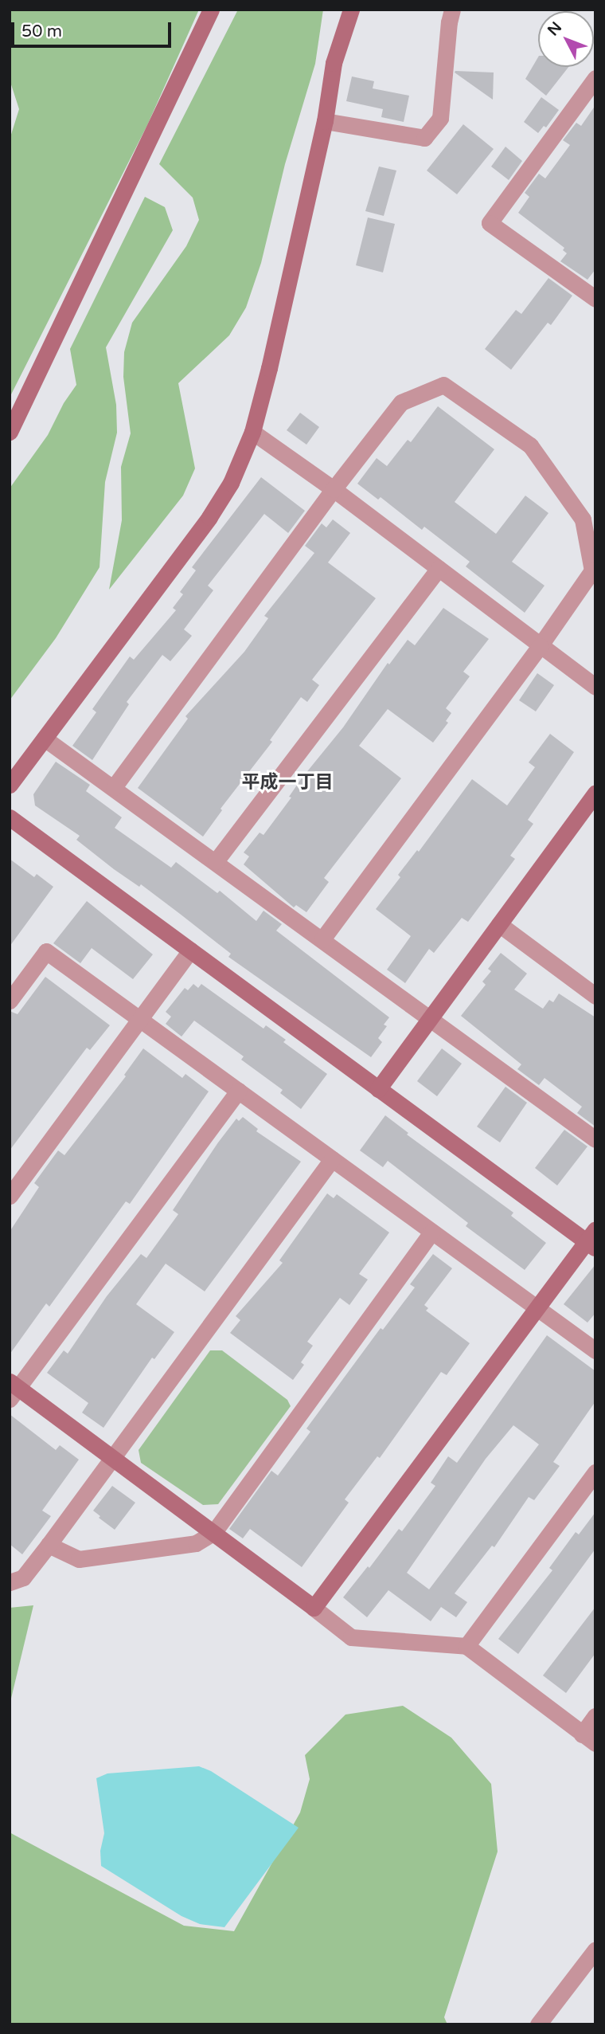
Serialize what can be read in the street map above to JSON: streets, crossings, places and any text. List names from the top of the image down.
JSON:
{
  "districts": ["平成一丁目"],
  "scale_bar": "50 m",
  "north": "top left"
}
